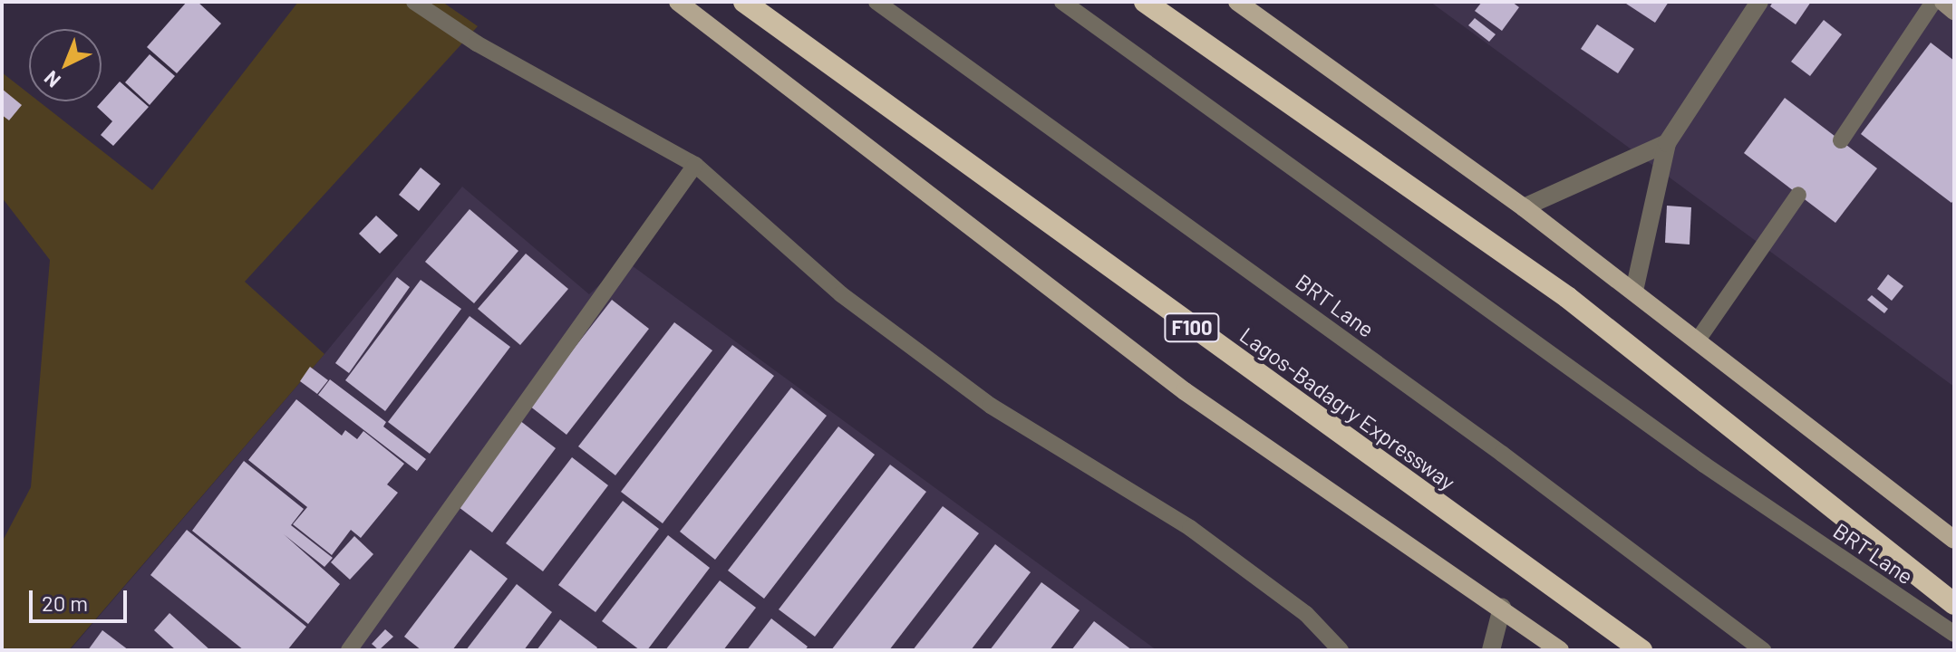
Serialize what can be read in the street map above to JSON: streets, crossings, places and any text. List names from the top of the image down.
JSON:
{
  "streets": {
    "highway": ["F100", "Lagos-Badagry Expressway"],
    "lane": ["BRT Lane"]
  },
  "scale_bar": "20 m",
  "north": "bottom left"
}
